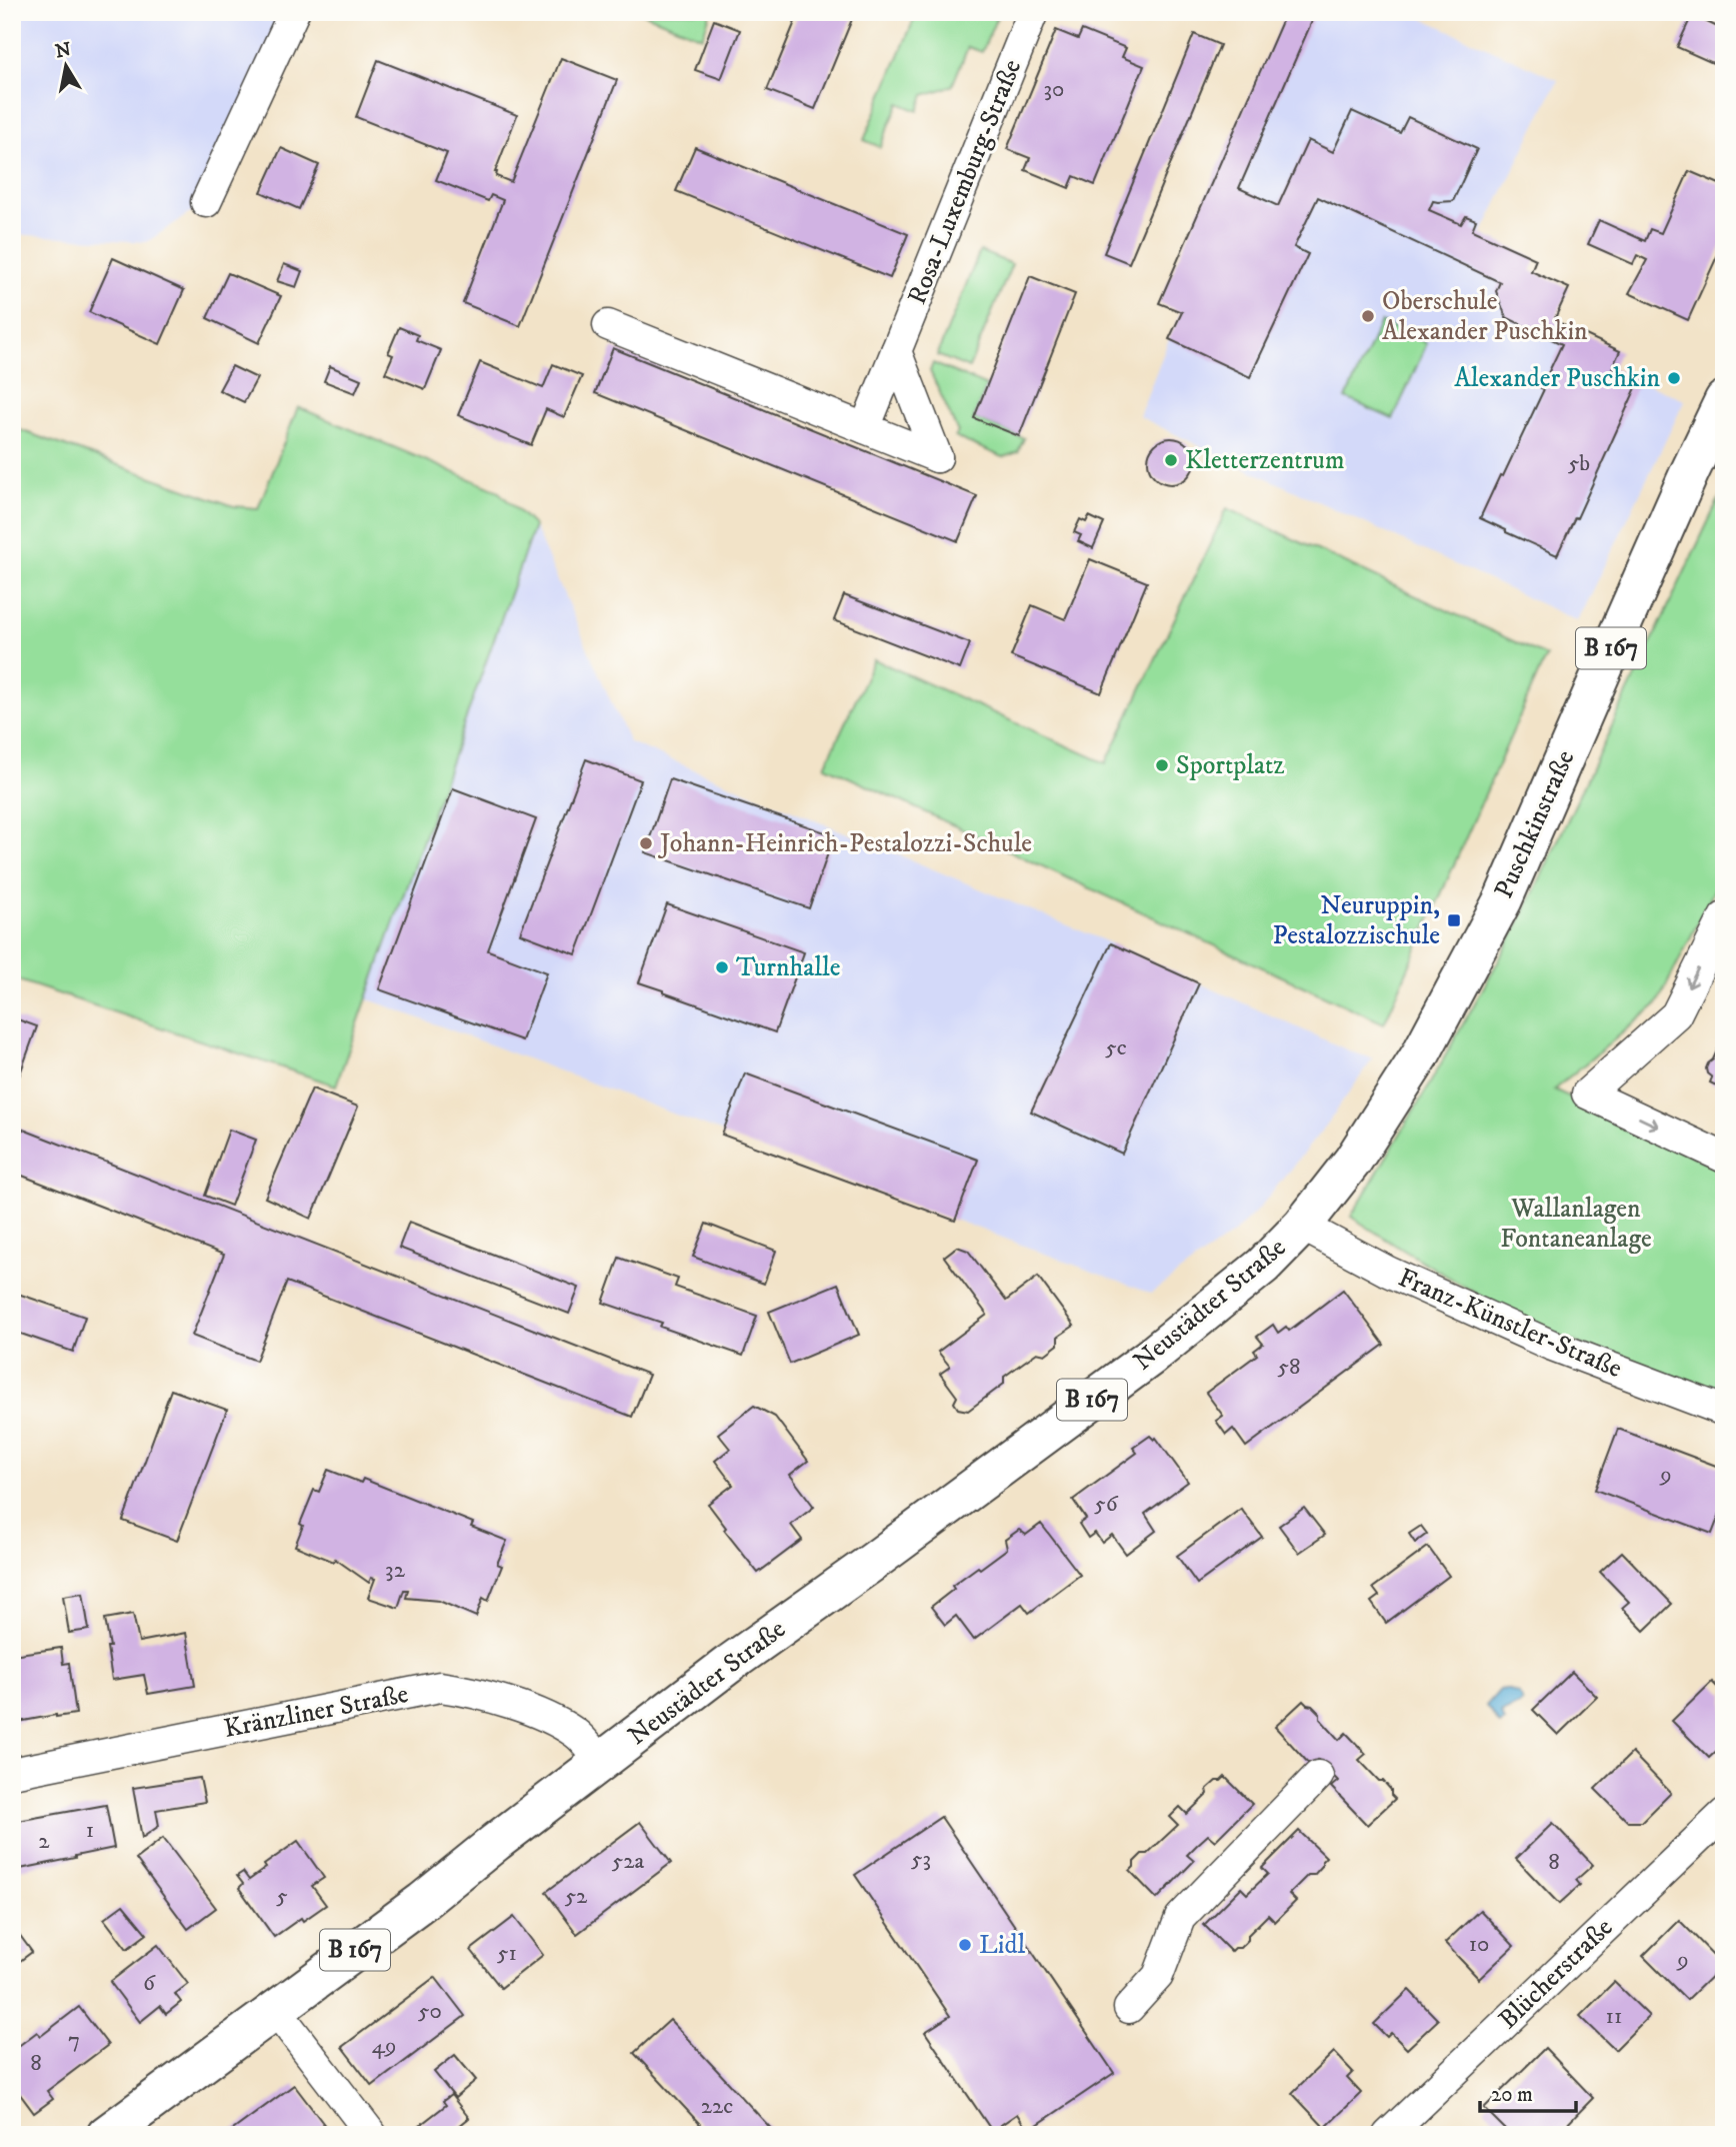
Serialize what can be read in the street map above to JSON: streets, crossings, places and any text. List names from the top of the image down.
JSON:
{
  "streets": {
    "main road": ["B 167", "Puschkinstraße", "Neustädter Straße"],
    "street": [
      "Rosa-Luxemburg-Straße",
      "Franz-Künstler-Straße",
      "Kränzliner Straße",
      "Blücherstraße"
    ]
  },
  "crossings": [
    ["Puschkinstraße", "Neustädter Straße"],
    ["Puschkinstraße", "Franz-Künstler-Straße"],
    ["Neustädter Straße", "Franz-Künstler-Straße"],
    ["Neustädter Straße", "Kränzliner Straße"]
  ],
  "parks": ["Wallanlagen Fontaneanlage"],
  "places": {
    "other": [
      "Oberschule Alexander Puschkin",
      "Alexander Puschkin",
      "Kletterzentrum",
      "Sportplatz",
      "Johann-Heinrich-Pestalozzi-Schule",
      "Turnhalle",
      "Lidl"
    ],
    "transit": ["Neuruppin, Pestalozzischule"]
  },
  "house_numbers": [
    "30",
    "5b",
    "5c",
    "58",
    "9",
    "56",
    "32",
    "1",
    "2",
    "53",
    "52a",
    "8",
    "5",
    "52",
    "10",
    "51",
    "9",
    "6",
    "50",
    "11",
    "7",
    "49",
    "8",
    "22c"
  ],
  "scale_bar": "20 m",
  "north": "top"
}
